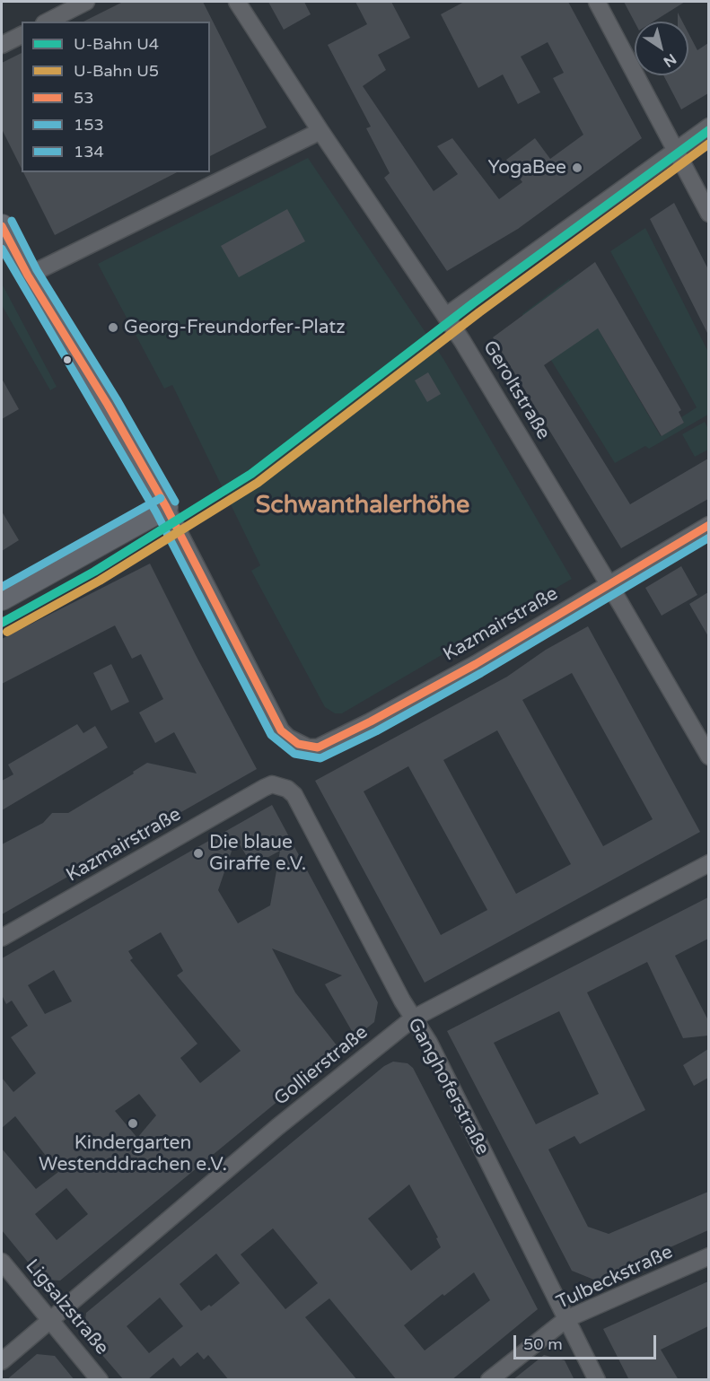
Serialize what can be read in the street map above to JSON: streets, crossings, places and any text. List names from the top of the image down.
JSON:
{
  "streets": {
    "street": [
      "Geroltstraße",
      "Kazmairstraße",
      "Gollierstraße",
      "Ganghoferstraße",
      "Tulbeckstraße",
      "Ligsalzstraße"
    ]
  },
  "crossings": [
    ["Geroltstraße", "Kazmairstraße"],
    ["Kazmairstraße", "Ganghoferstraße"],
    ["Gollierstraße", "Ganghoferstraße"],
    ["Gollierstraße", "Ligsalzstraße"],
    ["Ganghoferstraße", "Tulbeckstraße"]
  ],
  "districts": ["Schwanthalerhöhe"],
  "places": [
    "YogaBee",
    "Georg-Freundorfer-Platz",
    "Die blaue Giraffe e.V.",
    "Kindergarten Westenddrachen e.V."
  ],
  "lines": [
    "metro line U4",
    "metro line U5",
    "transit line 134",
    "transit line 53",
    "transit line 153"
  ],
  "legend": [
    "U-Bahn U4",
    "U-Bahn U5",
    "53",
    "153",
    "134"
  ],
  "scale_bar": "50 m",
  "north": "bottom right"
}
